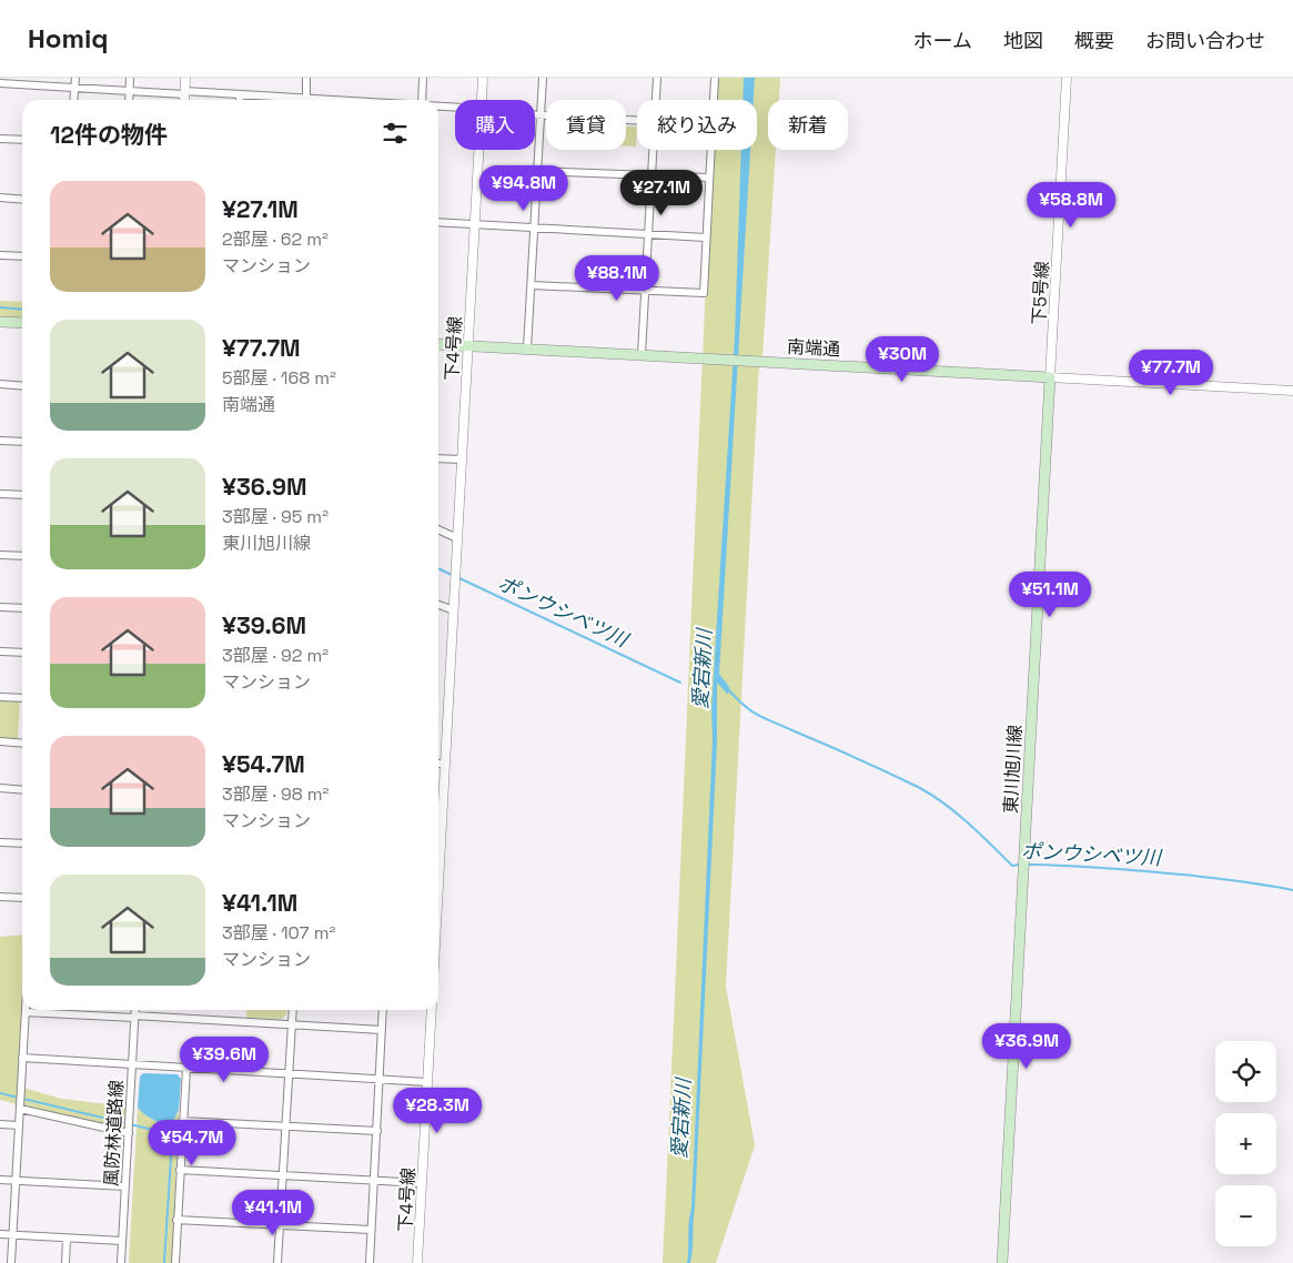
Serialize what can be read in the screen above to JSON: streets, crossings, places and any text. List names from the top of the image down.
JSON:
{
  "streets": {
    "main road": ["南端通", "東川旭川線"],
    "street": ["下5号線", "下4号線", "風防林道路線"]
  },
  "crossings": [
    ["下5号線", "南端通"],
    ["下5号線", "東川旭川線"],
    ["南端通", "下4号線"],
    ["南端通", "東川旭川線"]
  ],
  "water": ["ポンウシベツ川", "愛宕新川"],
  "page": {
    "header": "Homiq",
    "nav": [
      "ホーム",
      "地図",
      "概要",
      "お問い合わせ"
    ],
    "chip": [
      "購入",
      "賃貸",
      "絞り込み",
      "新着"
    ],
    "heading": "12件の物件",
    "price": [
      "¥94.8M",
      "¥27.1M",
      "¥58.8M",
      "¥88.1M",
      "¥30M",
      "¥77.7M",
      "¥51.1M",
      "¥36.9M",
      "¥39.6M",
      "¥28.3M",
      "¥54.7M",
      "¥41.1M"
    ],
    "list": [
      {
        "name": "¥27.1M",
        "note": "2部屋 · 62 m² · マンション"
      },
      {
        "name": "¥77.7M",
        "note": "5部屋 · 168 m² · 南端通"
      },
      {
        "name": "¥36.9M",
        "note": "3部屋 · 95 m² · 東川旭川線"
      },
      {
        "name": "¥39.6M",
        "note": "3部屋 · 92 m² · マンション"
      },
      {
        "name": "¥54.7M",
        "note": "3部屋 · 98 m² · マンション"
      },
      {
        "name": "¥41.1M",
        "note": "3部屋 · 107 m² · マンション"
      }
    ],
    "map_buttons": ["+", "−"]
  }
}
